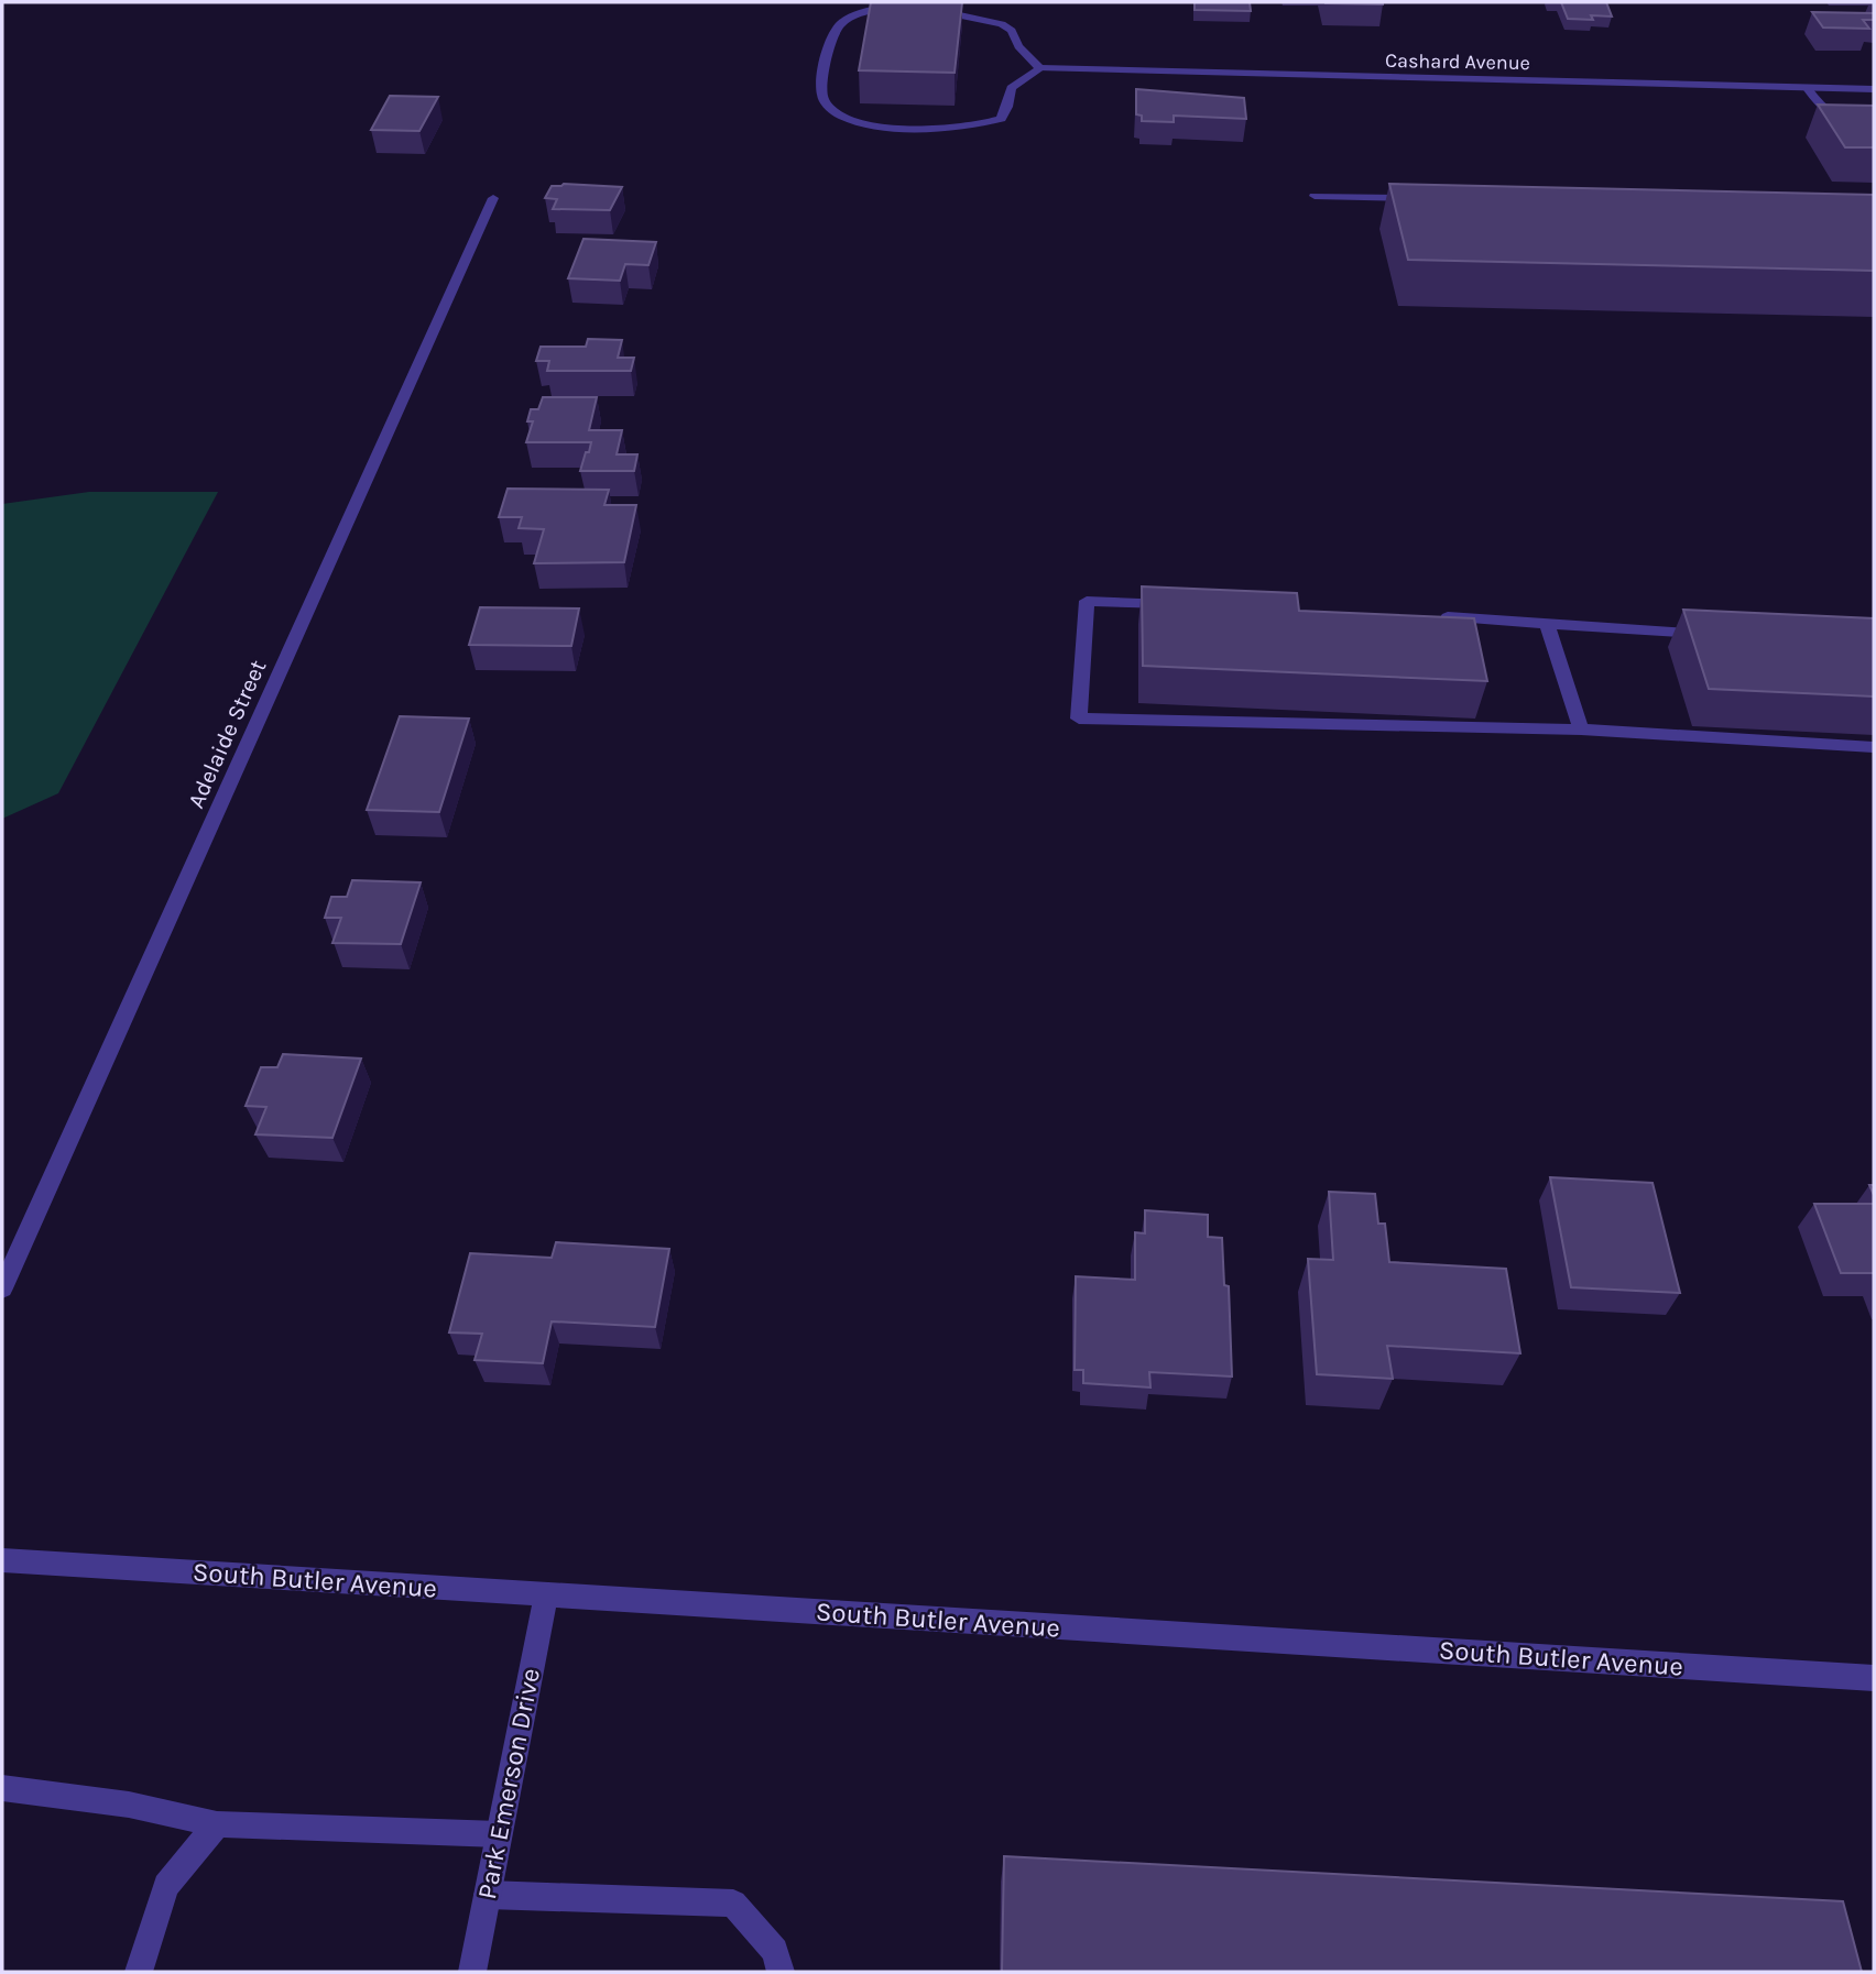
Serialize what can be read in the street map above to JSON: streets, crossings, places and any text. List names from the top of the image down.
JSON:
{
  "streets": {
    "street": [
      "Cashard Avenue",
      "Adelaide Street",
      "South Butler Avenue",
      "Park Emerson Drive"
    ]
  },
  "crossings": [
    ["South Butler Avenue", "Park Emerson Drive"]
  ]
}
